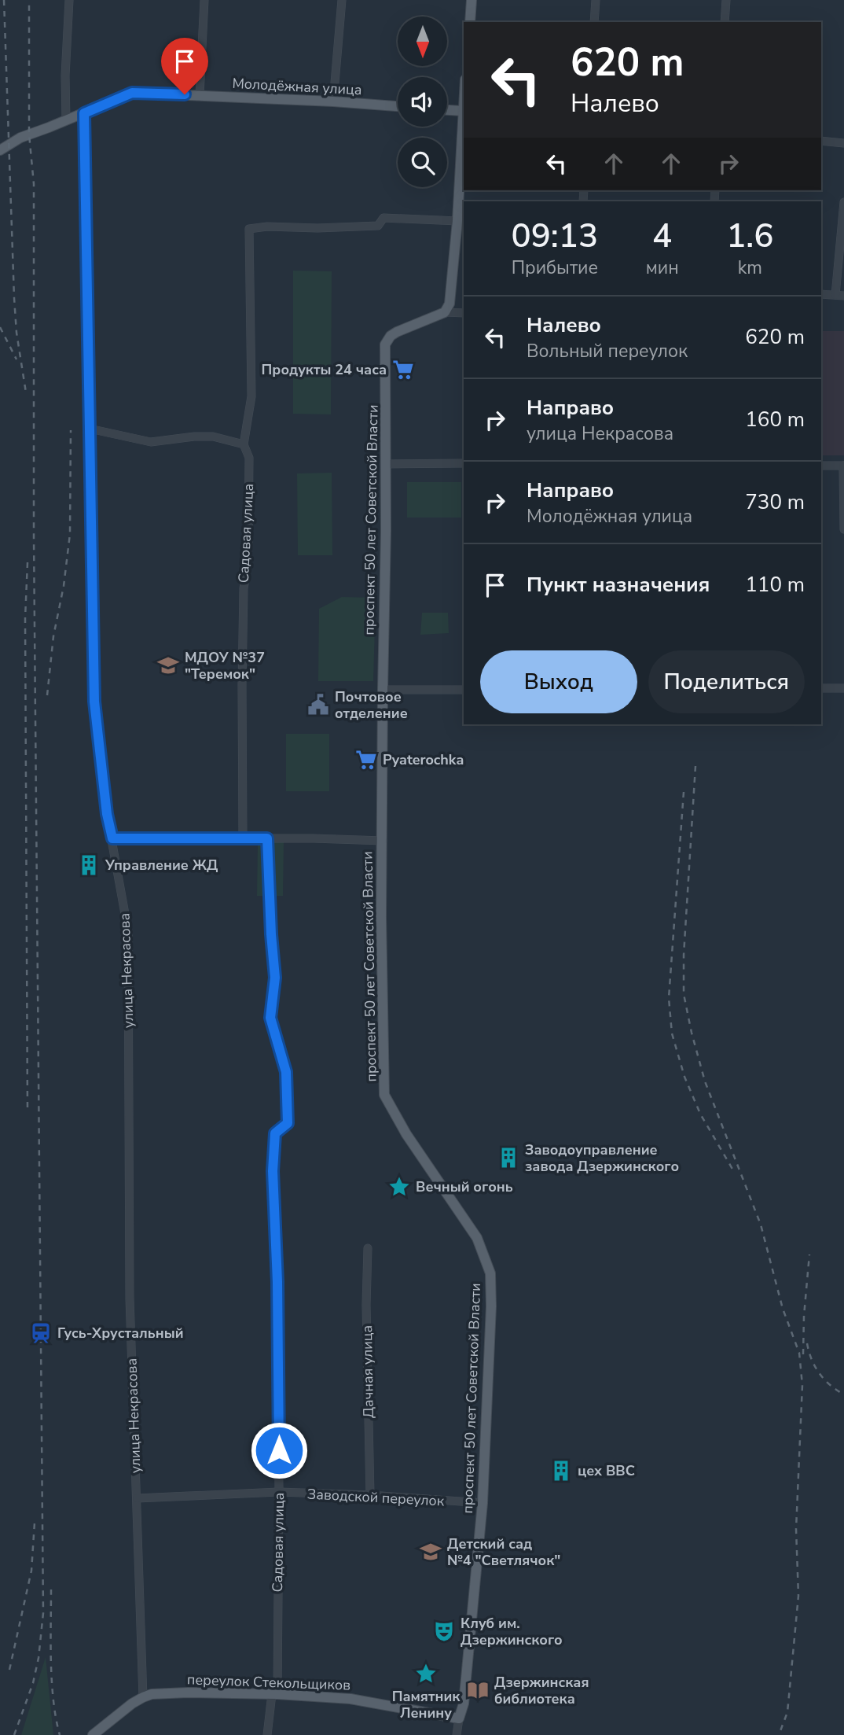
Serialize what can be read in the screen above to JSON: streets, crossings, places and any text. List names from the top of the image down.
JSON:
{
  "streets": {
    "main road": ["Молодёжная улица", "проспект 50 лет Советской Власти", "переулок Стекольщиков"],
    "street": [
      "Садовая улица",
      "улица Некрасова",
      "Дачная улица",
      "Заводской переулок"
    ]
  },
  "crossings": [
    ["Молодёжная улица", "улица Некрасова"],
    ["проспект 50 лет Советской Власти", "Заводской переулок"],
    ["проспект 50 лет Советской Власти", "переулок Стекольщиков"],
    ["Садовая улица", "Заводской переулок"],
    ["Садовая улица", "переулок Стекольщиков"],
    ["улица Некрасова", "Заводской переулок"],
    ["улица Некрасова", "переулок Стекольщиков"],
    ["Дачная улица", "Заводской переулок"]
  ],
  "places": {
    "supermarket": ["Продукты 24 часа", "Pyaterochka"],
    "school or university": ["МДОУ №37 \"Теремок\"", "Детский сад №4 \"Светлячок\""],
    "public building": ["Почтовое отделение"],
    "building": ["Управление ЖД", "Заводоуправление завода Дзержинского", "цех ВВС"],
    "place": ["Вечный огонь", "Памятник Ленину"],
    "station": ["Гусь-Хрустальный"],
    "theatre": ["Клуб им. Дзержинского"],
    "library": ["Дзержинская библиотека"]
  },
  "north": "bottom",
  "page": {
    "turn": ["620 m", "Налево"],
    "eta": [
      "09:13",
      "Прибытие",
      "4",
      "мин",
      "1.6",
      "km"
    ],
    "list": [
      {
        "name": "Налево",
        "note": "Вольный переулок",
        "value": "620 m"
      },
      {
        "name": "Направо",
        "note": "улица Некрасова",
        "value": "160 m"
      },
      {
        "name": "Направо",
        "note": "Молодёжная улица",
        "value": "730 m"
      },
      {
        "name": "Пункт назначения",
        "value": "110 m"
      }
    ],
    "buttons": ["Выход", "Поделиться"]
  }
}
